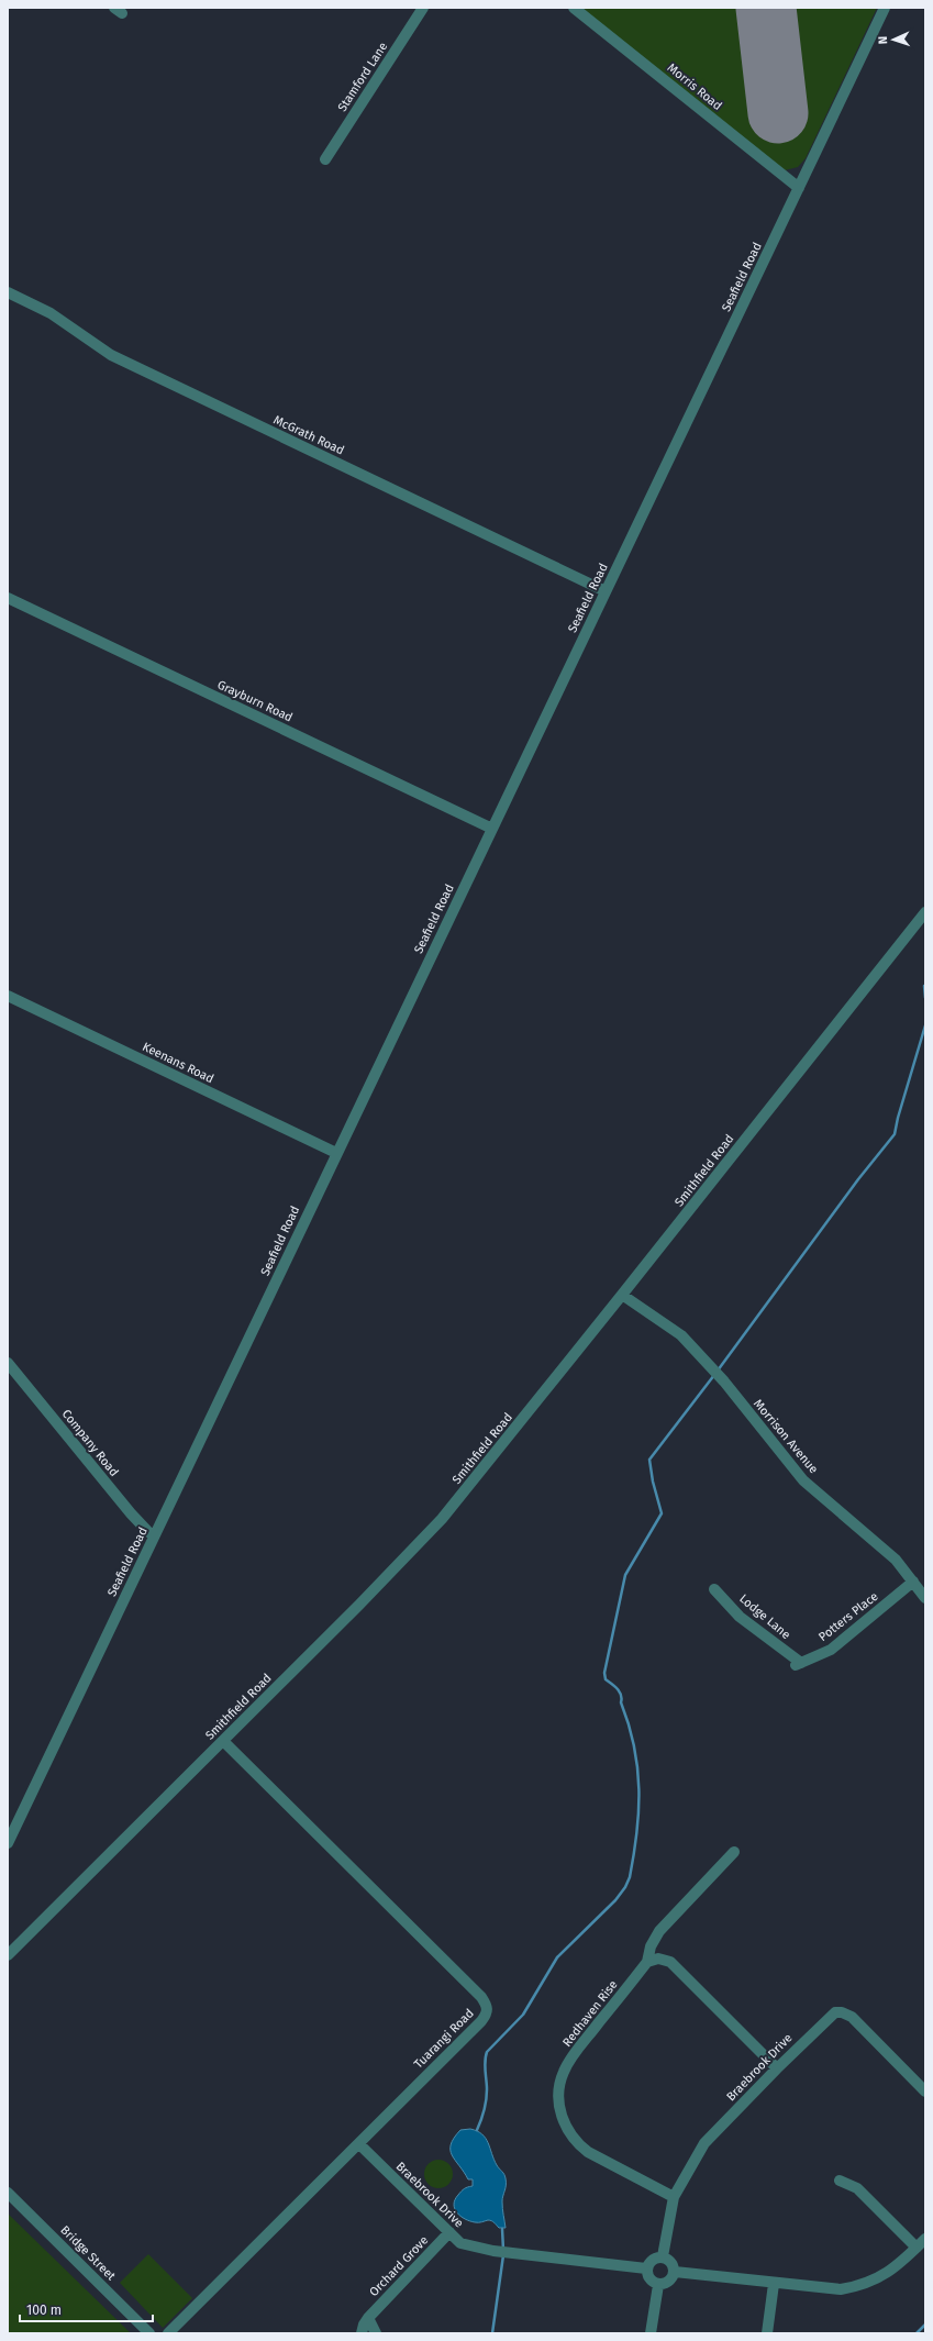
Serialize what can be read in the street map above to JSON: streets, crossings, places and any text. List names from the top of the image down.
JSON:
{
  "streets": {
    "street": [
      "Stamford Lane",
      "Morris Road",
      "Seafield Road",
      "McGrath Road",
      "Grayburn Road",
      "Keenans Road",
      "Smithfield Road",
      "Morrison Avenue",
      "Company Road",
      "Lodge Lane",
      "Potters Place",
      "Redhaven Rise",
      "Tuarangi Road",
      "Braebrook Drive",
      "Bridge Street",
      "Orchard Grove"
    ]
  },
  "crossings": [
    ["Morris Road", "Seafield Road"],
    ["Seafield Road", "McGrath Road"],
    ["Seafield Road", "Grayburn Road"],
    ["Seafield Road", "Keenans Road"],
    ["Seafield Road", "Company Road"],
    ["Smithfield Road", "Morrison Avenue"],
    ["Smithfield Road", "Tuarangi Road"],
    ["Morrison Avenue", "Potters Place"],
    ["Lodge Lane", "Potters Place"],
    ["Redhaven Rise", "Braebrook Drive"],
    ["Tuarangi Road", "Braebrook Drive"],
    ["Braebrook Drive", "Orchard Grove"]
  ],
  "scale_bar": "100 m",
  "north": "left"
}
